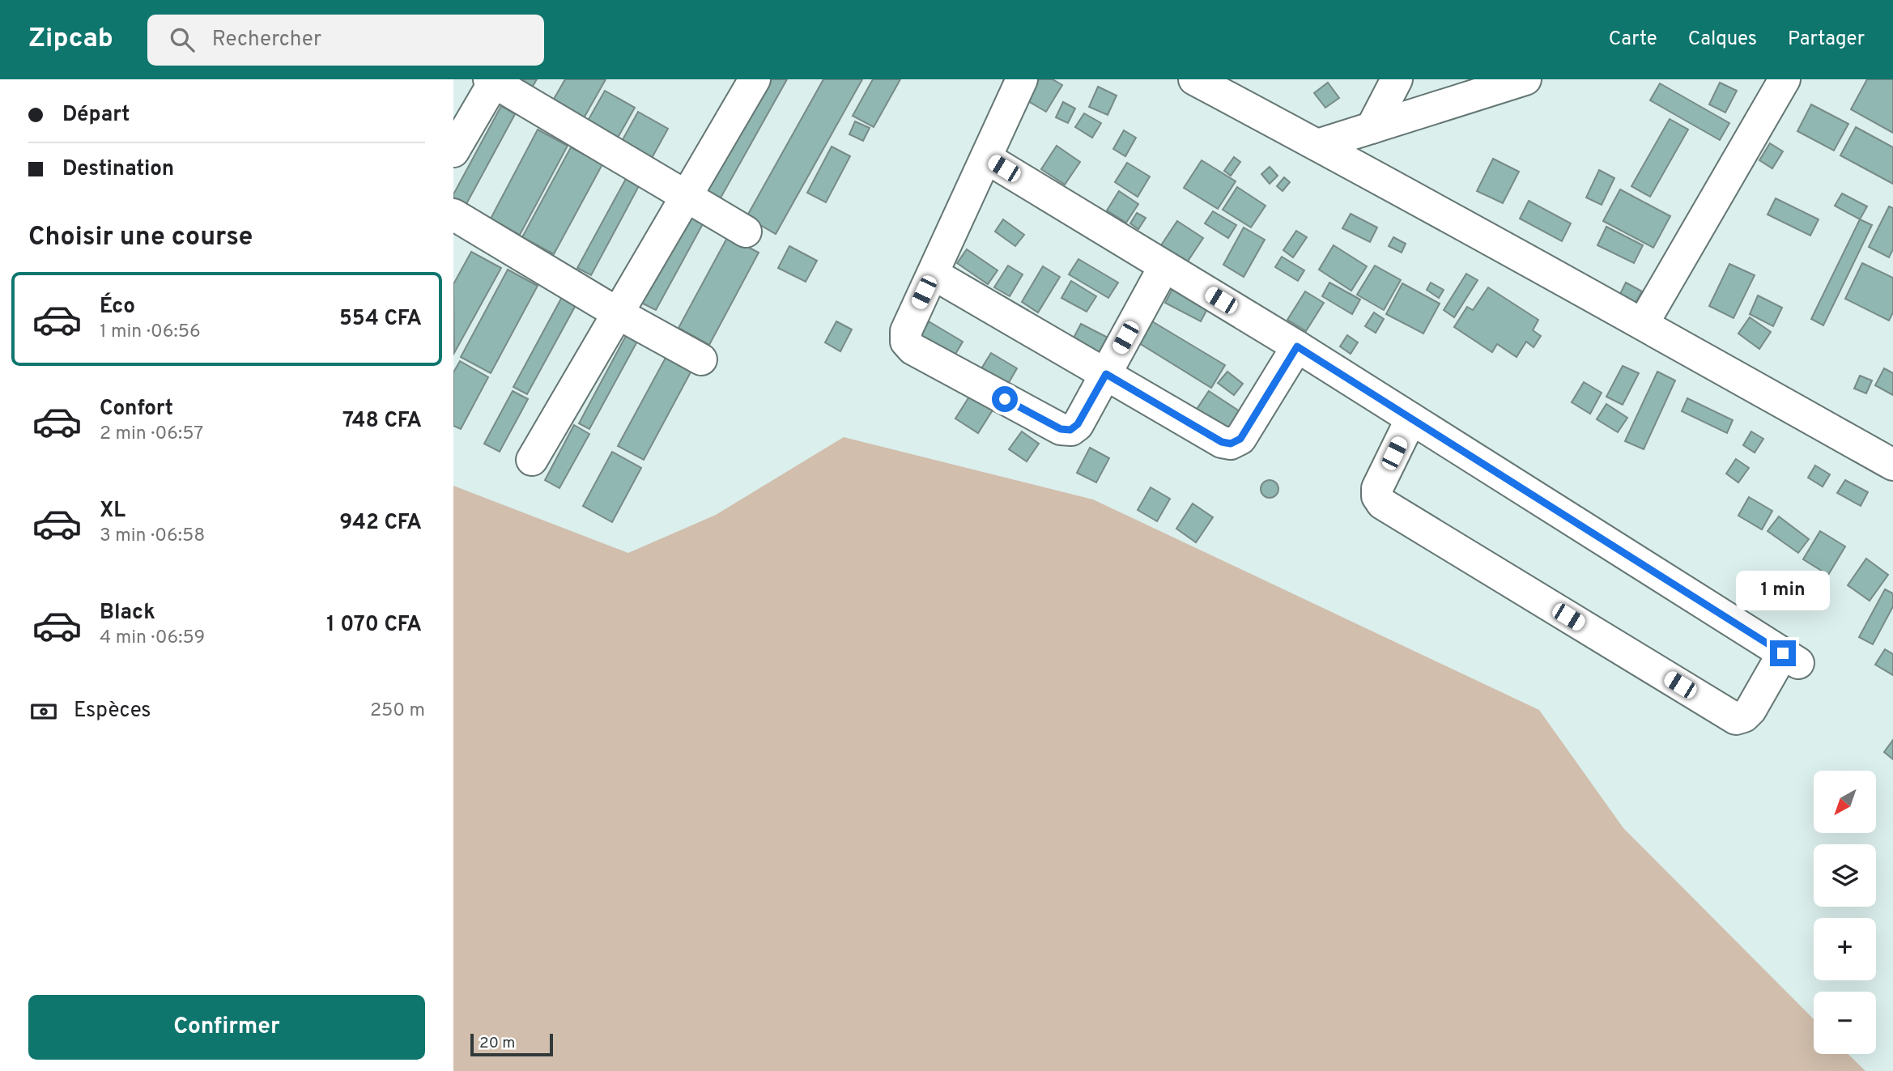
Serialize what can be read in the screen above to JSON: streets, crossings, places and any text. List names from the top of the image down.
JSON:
{
  "scale_bar": "20 m",
  "north": "bottom left",
  "page": {
    "header": "Zipcab",
    "search": "Rechercher",
    "nav": ["Carte", "Calques", "Partager"],
    "banner": ["Départ", "Destination"],
    "heading": "Choisir une course",
    "list": [
      {
        "name": "Éco",
        "note": "1 min · 06:56",
        "value": "554 CFA"
      },
      {
        "name": "Confort",
        "note": "2 min · 06:57",
        "value": "748 CFA"
      },
      {
        "name": "XL",
        "note": "3 min · 06:58",
        "value": "942 CFA"
      },
      {
        "name": "Black",
        "note": "4 min · 06:59",
        "value": "1 070 CFA"
      }
    ],
    "bubble": "1 min",
    "pay": ["Espèces", "250 m"],
    "map_buttons": ["+", "−"],
    "buttons": "Confirmer",
    "scale": "20 m"
  }
}
